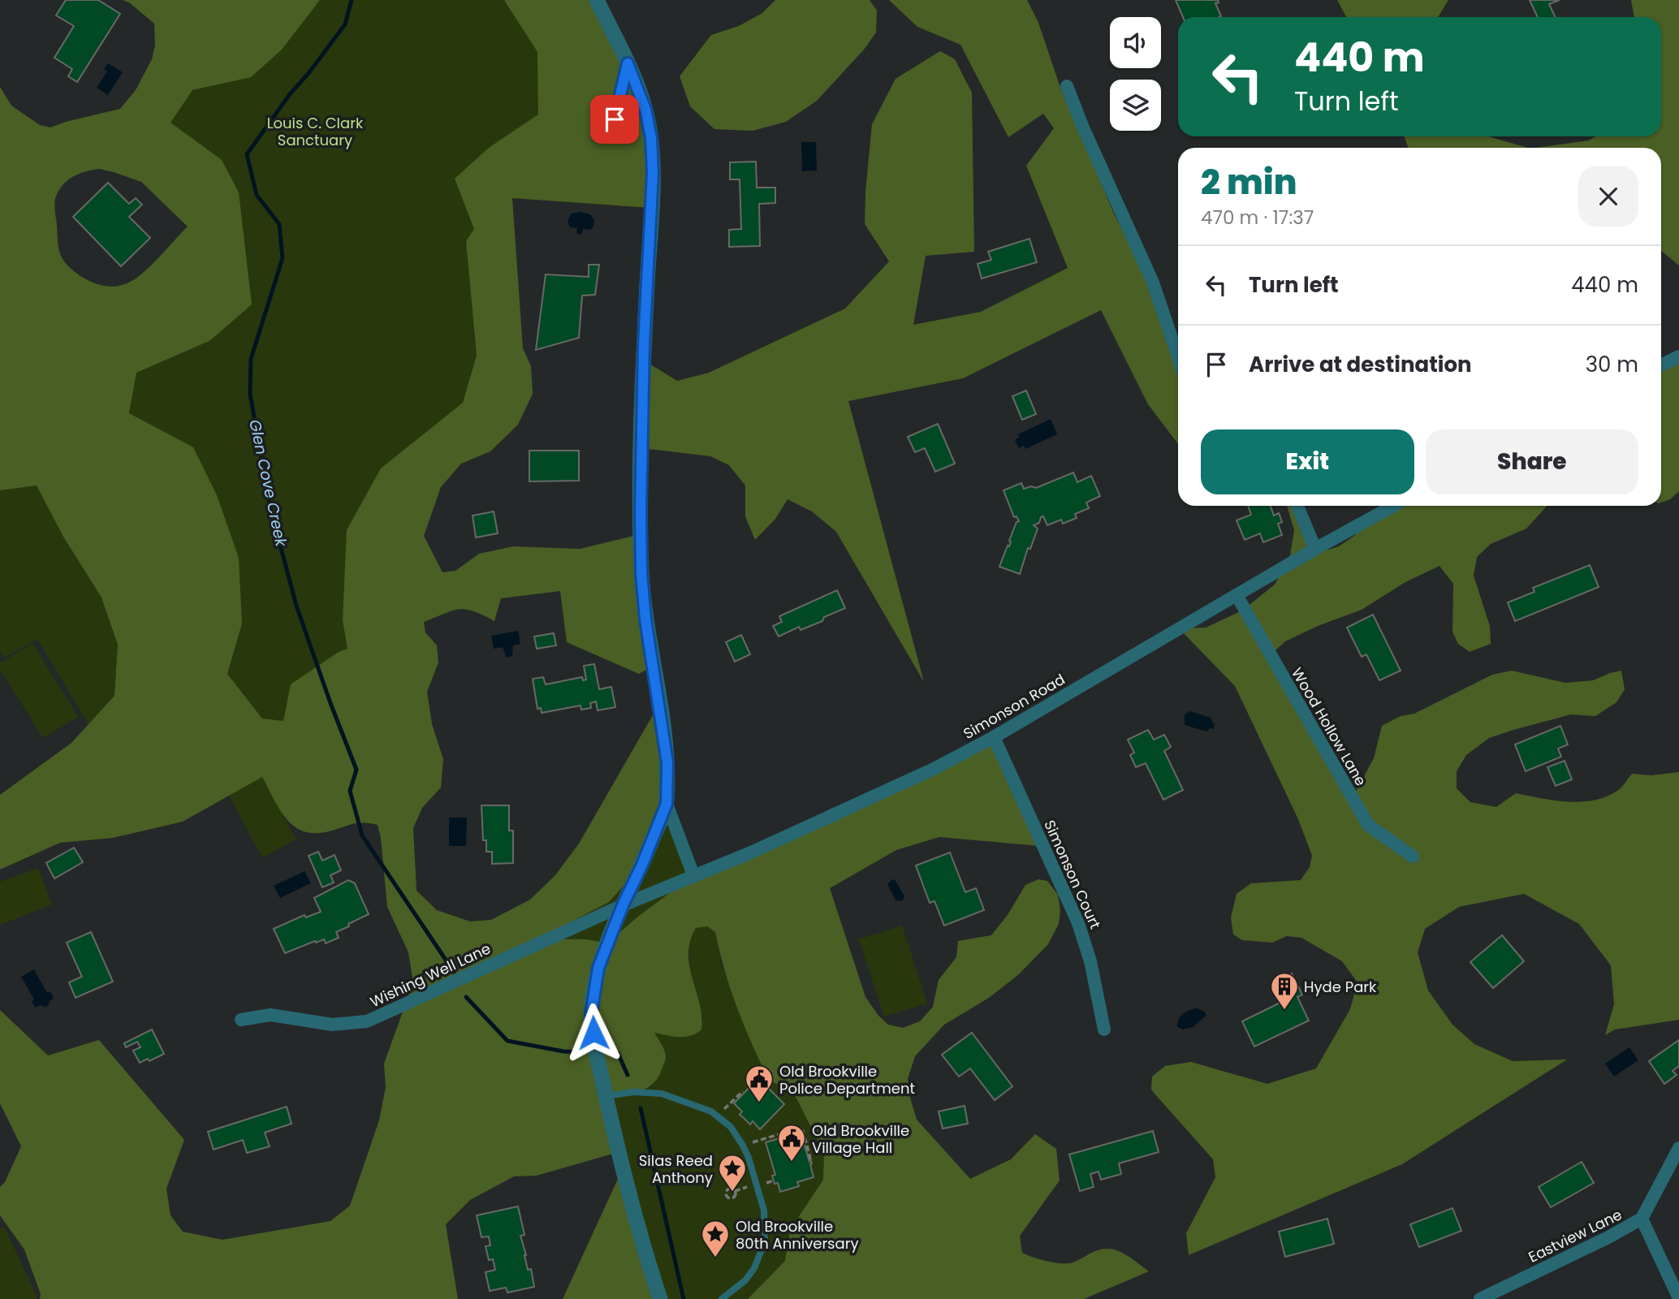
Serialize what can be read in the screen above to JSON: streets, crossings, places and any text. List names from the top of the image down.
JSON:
{
  "streets": {
    "street": [
      "Simonson Road",
      "Wood Hollow Lane",
      "Simonson Court",
      "Wishing Well Lane",
      "Eastview Lane"
    ]
  },
  "crossings": [
    ["Simonson Road", "Wood Hollow Lane"],
    ["Simonson Road", "Simonson Court"],
    ["Simonson Road", "Wishing Well Lane"]
  ],
  "water": ["Glen Cove Creek"],
  "parks": ["Louis C. Clark Sanctuary"],
  "places": {
    "building": ["Hyde Park"],
    "public building": ["Old Brookville Police Department", "Old Brookville Village Hall"],
    "place": ["Silas Reed Anthony", "Old Brookville 80th Anniversary"]
  },
  "page": {
    "turn": ["440 m", "Turn left"],
    "heading": ["2 min", "470 m · 17:37"],
    "list": [
      {
        "name": "Turn left",
        "value": "440 m"
      },
      {
        "name": "Arrive at destination",
        "value": "30 m"
      }
    ],
    "buttons": ["Exit", "Share"]
  }
}
